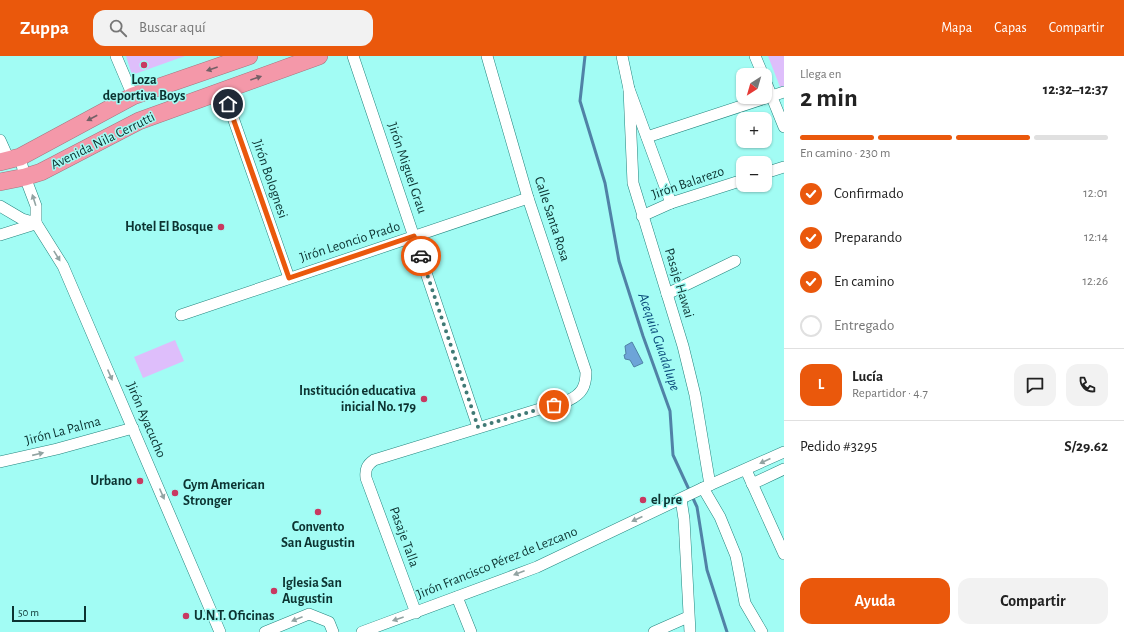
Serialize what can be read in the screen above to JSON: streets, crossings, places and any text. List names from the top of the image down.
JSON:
{
  "streets": {
    "highway": ["Avenida Nila Cerrutti"],
    "street": [
      "Jirón Miguel Grau",
      "Jirón Bolognesi",
      "Jirón Balarezo",
      "Calle Santa Rosa",
      "Jirón Leoncio Prado",
      "Pasaje Hawai",
      "Jirón Ayacucho",
      "Jirón La Palma",
      "Pasaje Talla",
      "Jirón Francisco Pérez de Lezcano"
    ]
  },
  "crossings": [
    ["Avenida Nila Cerrutti", "Jirón Bolognesi"],
    ["Avenida Nila Cerrutti", "Jirón Ayacucho"],
    ["Jirón Miguel Grau", "Calle Santa Rosa"],
    ["Jirón Miguel Grau", "Jirón Leoncio Prado"],
    ["Jirón Miguel Grau", "Pasaje Talla"],
    ["Jirón Bolognesi", "Jirón Leoncio Prado"],
    ["Jirón Balarezo", "Pasaje Hawai"],
    ["Calle Santa Rosa", "Jirón Leoncio Prado"],
    ["Calle Santa Rosa", "Pasaje Talla"],
    ["Pasaje Hawai", "Jirón Francisco Pérez de Lezcano"],
    ["Jirón Ayacucho", "Jirón La Palma"],
    ["Pasaje Talla", "Jirón Francisco Pérez de Lezcano"]
  ],
  "one_way": ["Jirón Ayacucho", "Jirón La Palma", "Jirón Francisco Pérez de Lezcano"],
  "water": ["Acequia Guadalupe"],
  "places": [
    "Loza deportiva Boys",
    "Hotel El Bosque",
    "Institución educativa inicial No. 179",
    "Urbano",
    "Gym American Stronger",
    "el pre",
    "Convento San Augustin",
    "Iglesia San Augustin",
    "U.N.T. Oficinas"
  ],
  "scale_bar": "50 m",
  "north": "bottom left",
  "page": {
    "header": "Zuppa",
    "search": "Buscar aquí",
    "nav": ["Mapa", "Capas", "Compartir"],
    "heading": ["2 min", "Llega en", "12:32–12:37"],
    "panel": [
      "Lucía",
      "Repartidor · 4.7",
      "Pedido #3295",
      "S/29.62"
    ],
    "map_buttons": ["+", "−"],
    "bar": "En camino · 230 m",
    "list": [
      ["Confirmado", "12:01"],
      ["Preparando", "12:14"],
      ["En camino", "12:26"],
      "Entregado"
    ],
    "round": "L",
    "buttons": ["Ayuda", "Compartir"],
    "scale": "50 m"
  }
}
